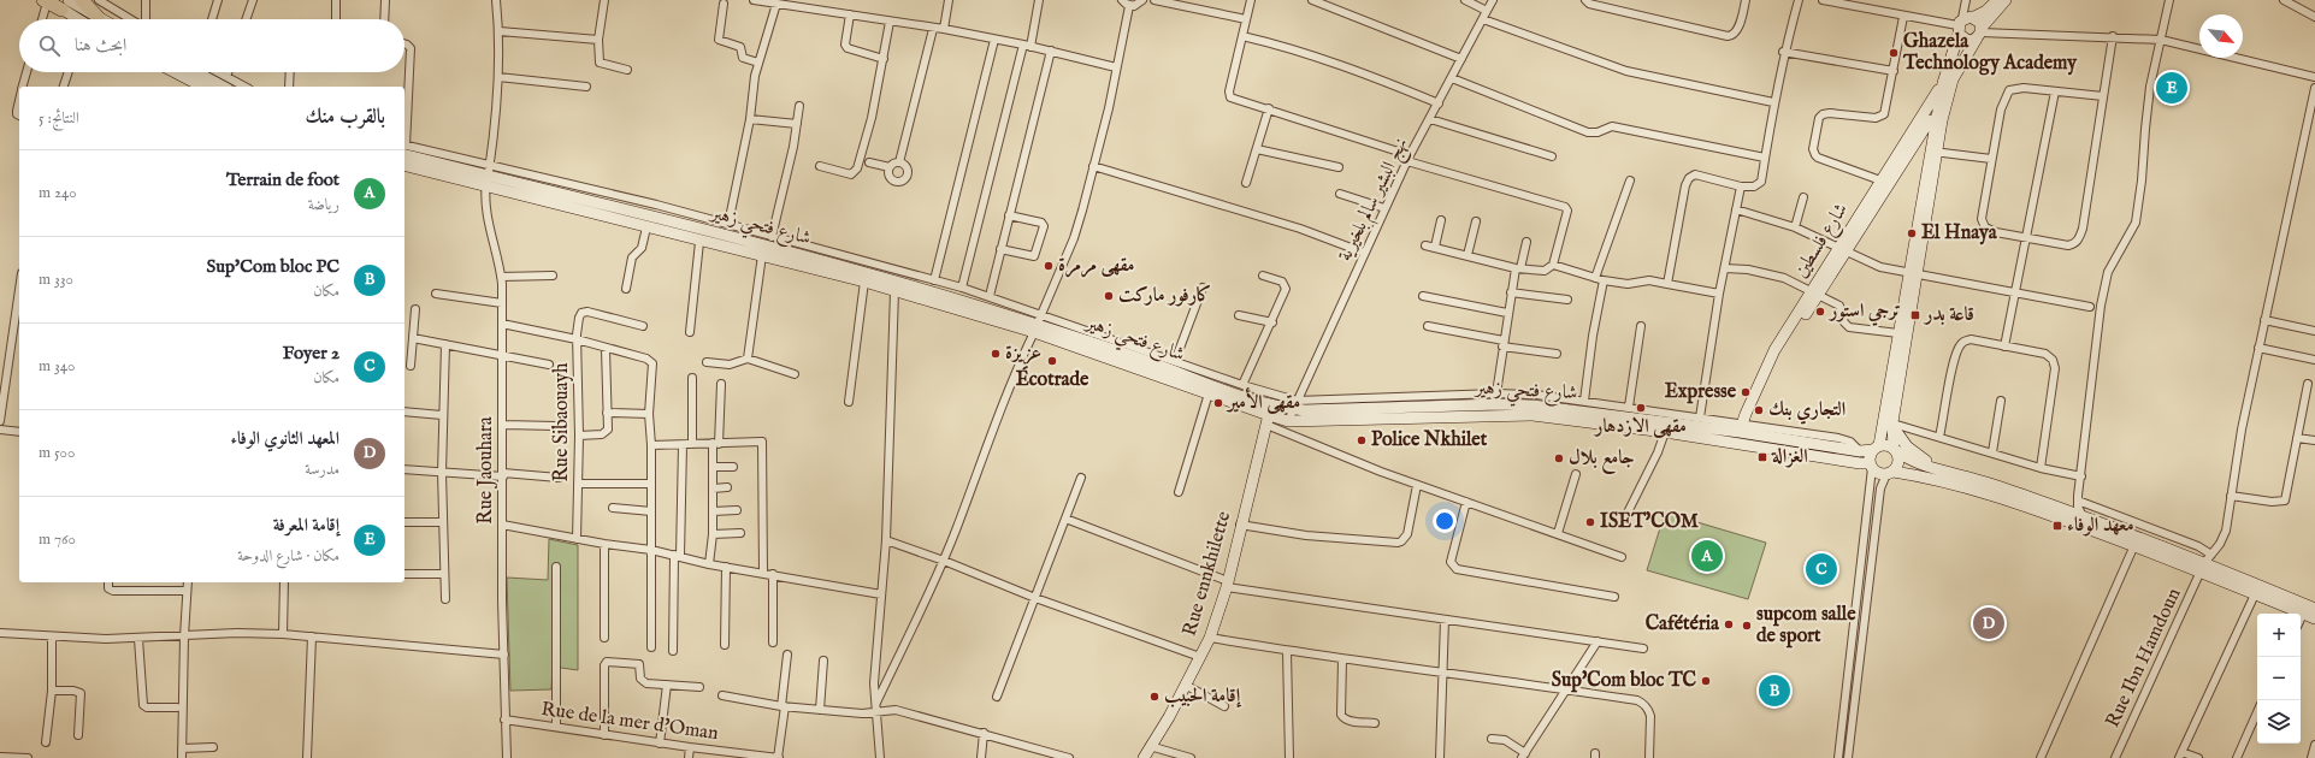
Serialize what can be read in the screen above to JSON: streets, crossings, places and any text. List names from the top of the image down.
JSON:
{
  "streets": {
    "street": [
      "نهج البشير سالم بلخيرية",
      "شارع فتحي زهير",
      "شارع فلسطين",
      "Rue Sibaouayh",
      "Rue Jaouhara",
      "Rue ennkhilette",
      "Rue Ibn Hamdoun",
      "Rue de la mer d'Oman"
    ]
  },
  "crossings": [
    ["نهج البشير سالم بلخيرية", "شارع فتحي زهير"],
    ["شارع فتحي زهير", "شارع فلسطين"],
    ["شارع فتحي زهير", "Rue Jaouhara"],
    ["شارع فتحي زهير", "Rue ennkhilette"],
    ["Rue Jaouhara", "Rue de la mer d'Oman"]
  ],
  "places": {
    "other": [
      "Ghazela Technology Academy",
      "El Hnaya",
      "مقهى مرمرة",
      "كارفور ماركت",
      "ترجي استور",
      "عزيزة",
      "Écotrade",
      "Expresse",
      "مقهى الأمير",
      "مقهى الازدهار",
      "التجاري بنك",
      "Police Nkhilet",
      "جامع بلال",
      "ISET'COM",
      "Cafétéria",
      "supcom salle de sport",
      "Sup'Com bloc TC",
      "إقامة الحبيب"
    ],
    "transit": ["قاعة بدر", "الغزالة", "معهد الوفاء"]
  },
  "north": "bottom right",
  "page": {
    "search": "ابحث هنا",
    "pins": [
      "E",
      "A",
      "C",
      "D",
      "B"
    ],
    "heading": ["بالقرب منك", "النتائج: 5"],
    "list": [
      {
        "mark": "A",
        "name": "Terrain de foot",
        "note": "رياضة",
        "value": "240 m"
      },
      {
        "mark": "B",
        "name": "Sup'Com bloc PC",
        "note": "مكان",
        "value": "330 m"
      },
      {
        "mark": "C",
        "name": "Foyer 2",
        "note": "مكان",
        "value": "340 m"
      },
      {
        "mark": "D",
        "name": "المعهد الثانوي الوفاء",
        "note": "مدرسة",
        "value": "500 m"
      },
      {
        "mark": "E",
        "name": "إقامة المعرفة",
        "note": "مكان · شارع الدوحة",
        "value": "760 m"
      }
    ],
    "map_buttons": ["+", "−"]
  }
}
